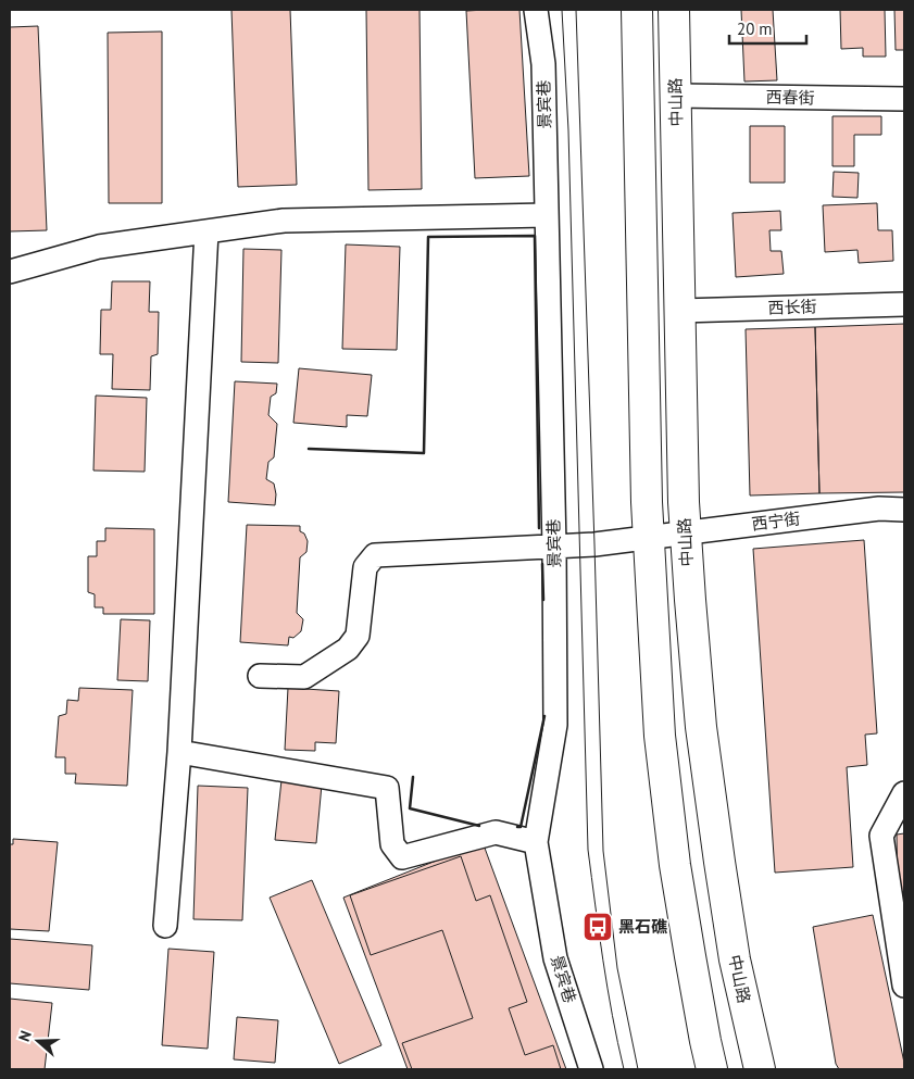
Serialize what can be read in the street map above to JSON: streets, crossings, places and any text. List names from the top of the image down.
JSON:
{
  "streets": {
    "highway": ["中山路"],
    "street": [
      "西春街",
      "景宾巷",
      "西长街",
      "西宁街"
    ]
  },
  "crossings": [
    ["西春街", "中山路"],
    ["中山路", "西长街"],
    ["中山路", "西宁街"],
    ["景宾巷", "西宁街"]
  ],
  "places": {
    "bus stop": ["黑石礁"]
  },
  "scale_bar": "20 m",
  "north": "left"
}
